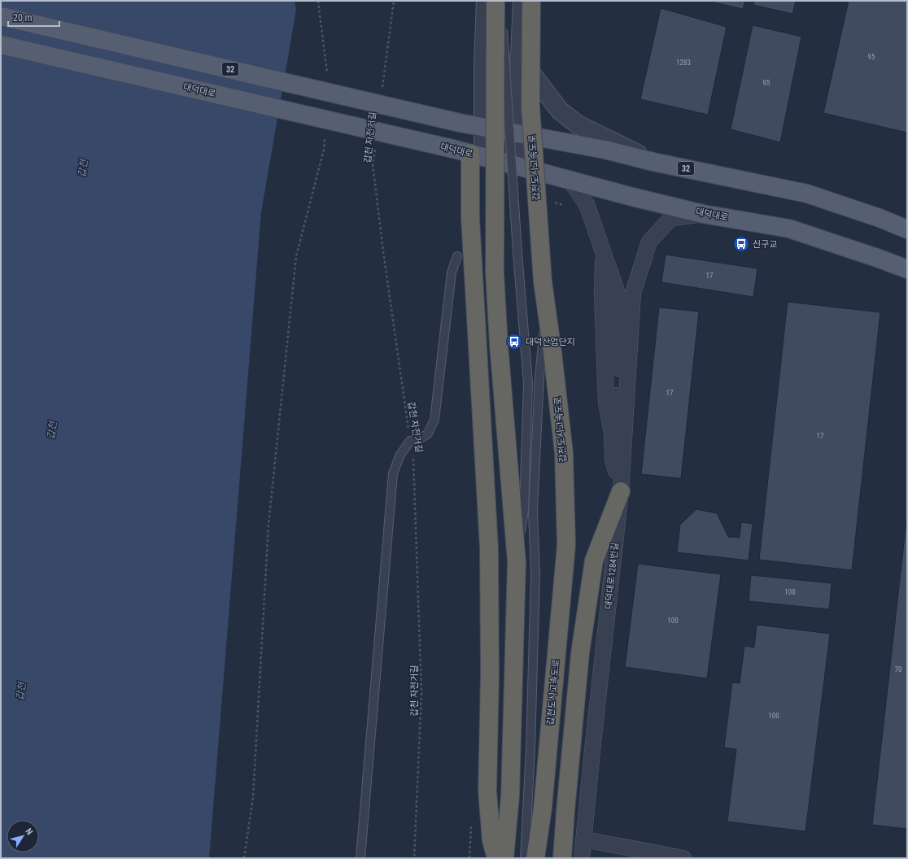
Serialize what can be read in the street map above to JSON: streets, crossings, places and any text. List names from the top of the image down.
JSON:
{
  "streets": {
    "highway": ["갑천도시고속도로"],
    "main road": ["32", "대덕대로"],
    "street": ["대덕대로1284번길"],
    "path": ["갑천 자전거길"]
  },
  "crossings": [
    ["대덕대로", "대덕대로1284번길"]
  ],
  "water": ["갑천"],
  "places": {
    "bus stop": ["신구교", "대덕산업단지"]
  },
  "house_numbers": [
    "95",
    "1283",
    "95",
    "17",
    "17",
    "17",
    "100",
    "100",
    "70",
    "100"
  ],
  "scale_bar": "20 m",
  "north": "top right"
}
